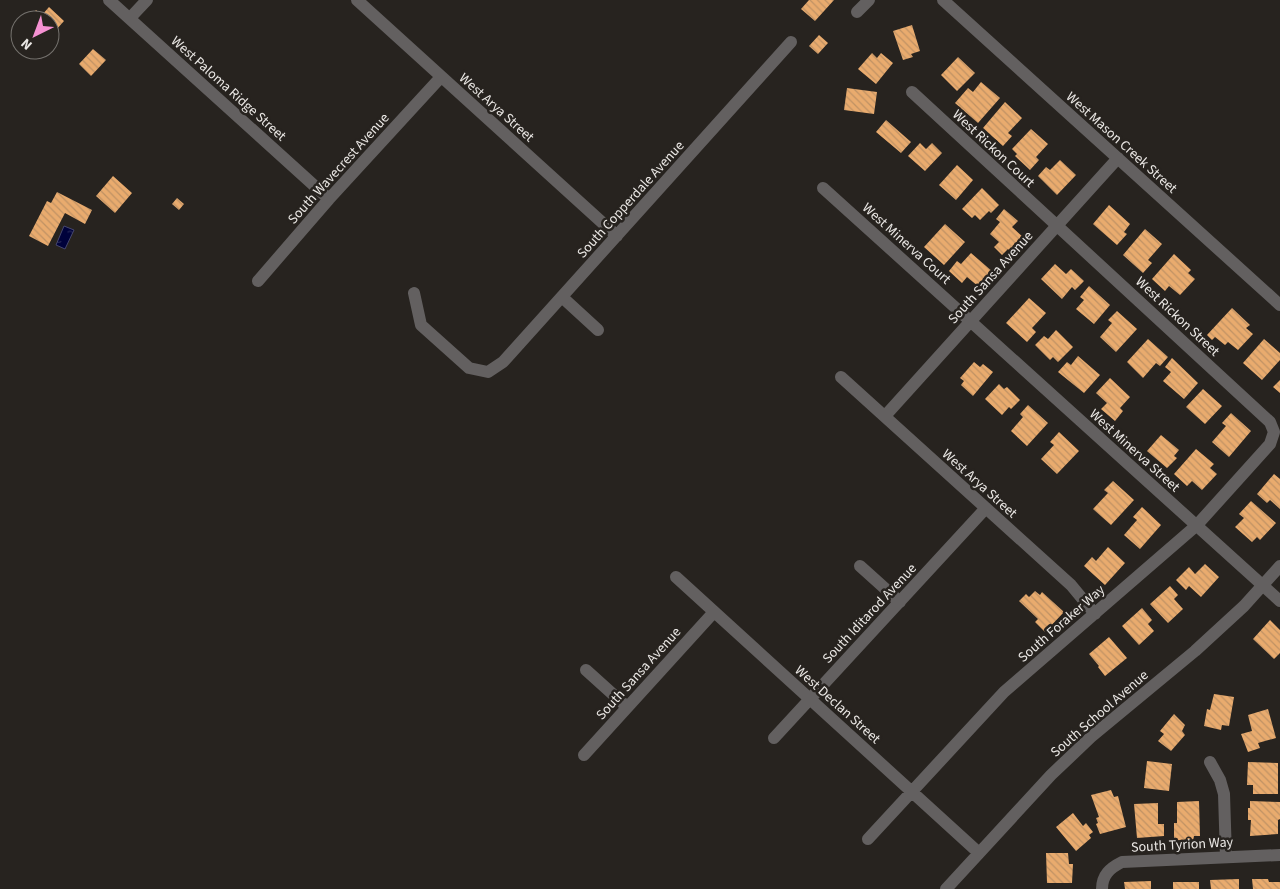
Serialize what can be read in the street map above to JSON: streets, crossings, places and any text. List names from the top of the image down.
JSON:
{
  "streets": {
    "street": [
      "West Paloma Ridge Street",
      "West Arya Street",
      "West Mason Creek Street",
      "West Rickon Court",
      "South Wavecrest Avenue",
      "South Copperdale Avenue",
      "West Minerva Court",
      "South Sansa Avenue",
      "West Rickon Street",
      "West Minerva Street",
      "South Iditarod Avenue",
      "South Foraker Way",
      "West Declan Street",
      "South School Avenue",
      "South Tyrion Way"
    ]
  },
  "crossings": [
    ["West Paloma Ridge Street", "South Wavecrest Avenue"],
    ["West Arya Street", "South Wavecrest Avenue"],
    ["West Arya Street", "South Copperdale Avenue"],
    ["West Arya Street", "South Sansa Avenue"],
    ["West Arya Street", "South Iditarod Avenue"],
    ["West Arya Street", "South Foraker Way"],
    ["West Mason Creek Street", "South Sansa Avenue"],
    ["West Rickon Court", "South Sansa Avenue"],
    ["West Rickon Court", "West Rickon Street"],
    ["West Minerva Court", "South Sansa Avenue"],
    ["West Minerva Court", "West Minerva Street"],
    ["South Sansa Avenue", "West Rickon Street"],
    ["South Sansa Avenue", "West Minerva Street"],
    ["South Sansa Avenue", "West Declan Street"],
    ["West Rickon Street", "South Foraker Way"],
    ["West Minerva Street", "South Foraker Way"],
    ["West Minerva Street", "South School Avenue"],
    ["South Iditarod Avenue", "West Declan Street"],
    ["South Foraker Way", "West Declan Street"],
    ["West Declan Street", "South School Avenue"]
  ],
  "north": "bottom left"
}
